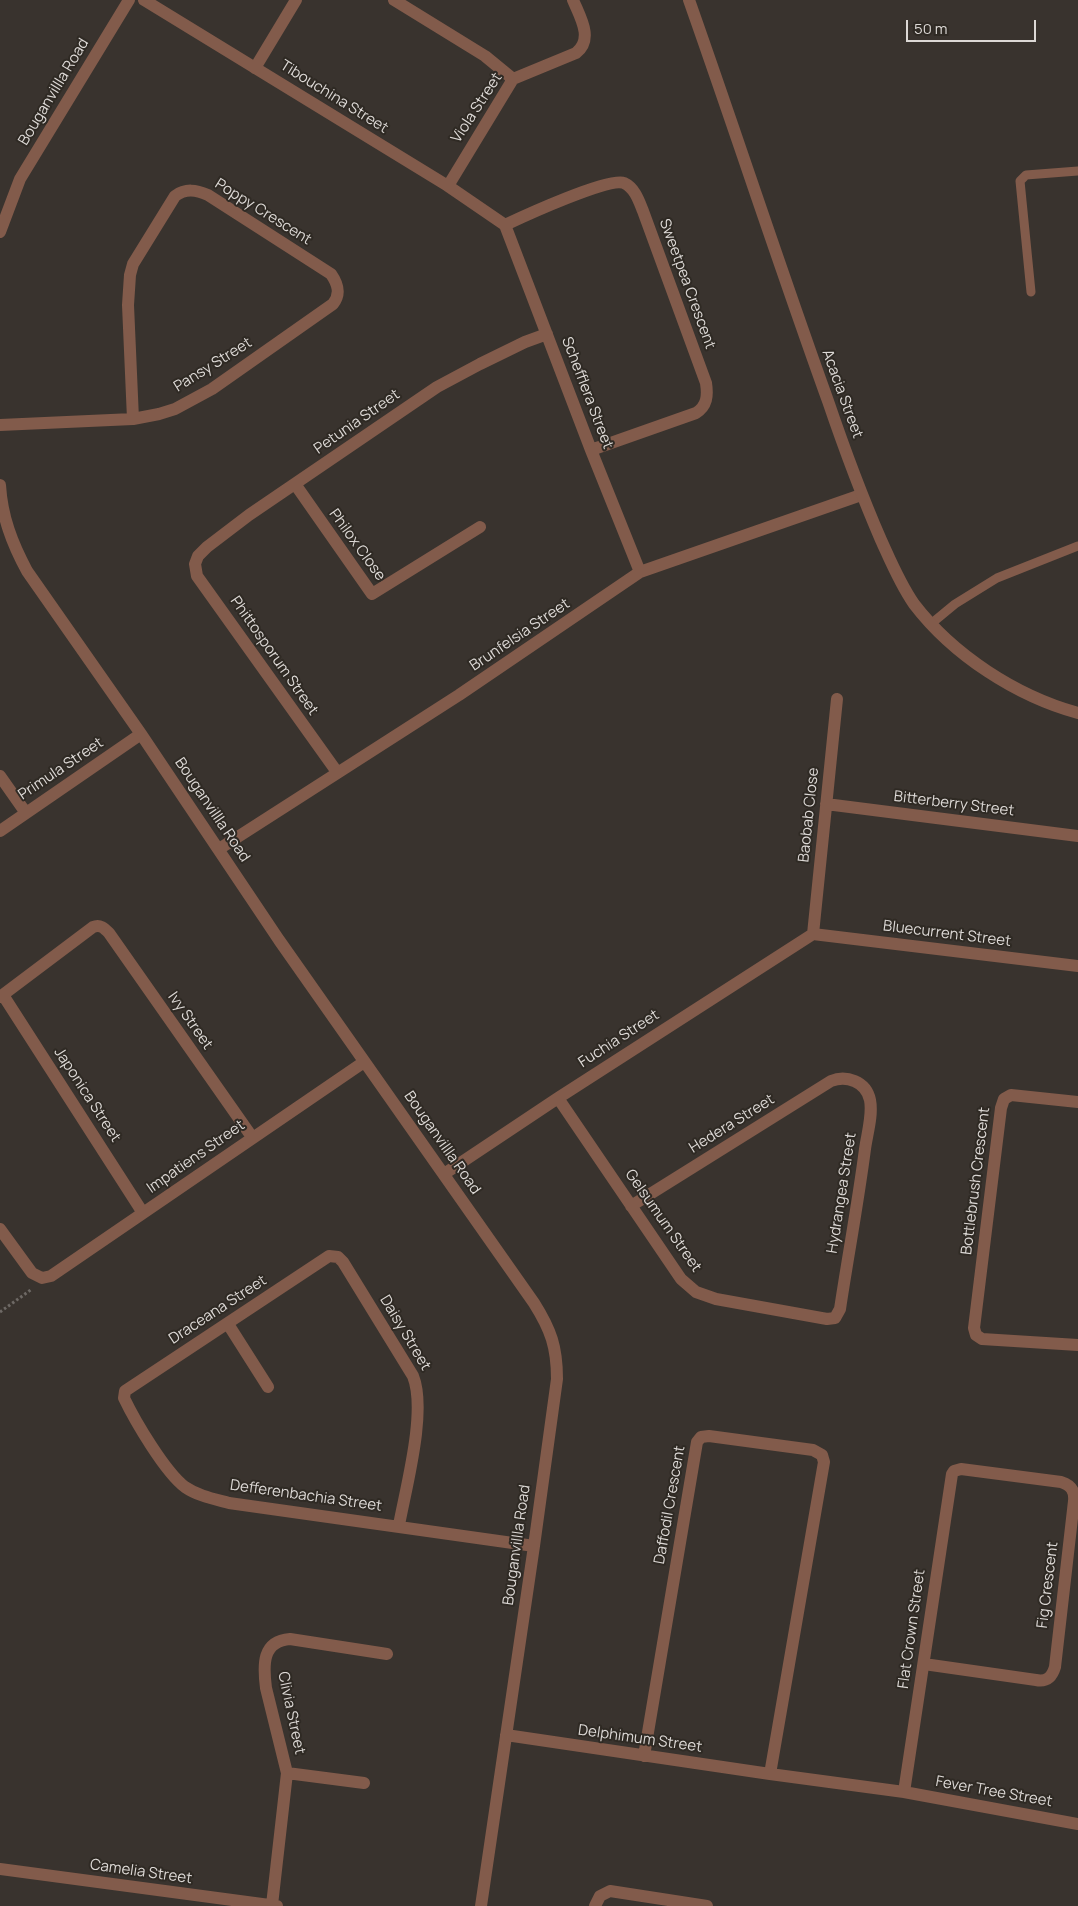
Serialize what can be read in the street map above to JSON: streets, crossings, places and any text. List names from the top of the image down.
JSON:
{
  "streets": {
    "street": [
      "Bouganvillla Road",
      "Tibouchina Street",
      "Viola Street",
      "Poppy Crescent",
      "Sweetpea Crescent",
      "Pansy Street",
      "Schefflera Street",
      "Acacia Street",
      "Petunia Street",
      "Philox Close",
      "Brunfelsia Street",
      "Phittosporum Street",
      "Primula Street",
      "Bitterberry Street",
      "Baobab Close",
      "Bluecurrent Street",
      "Ivy Street",
      "Fuchia Street",
      "Japonica Street",
      "Hedera Street",
      "Impatiens Street",
      "Bottlebrush Crescent",
      "Hydrangea Street",
      "Gelsumum Street",
      "Draceana Street",
      "Daisy Street",
      "Defferenbachia Street",
      "Daffodil Crescent",
      "Fig Crescent",
      "Flat Crown Street",
      "Clivia Street",
      "Delphimum Street",
      "Fever Tree Street",
      "Camelia Street"
    ]
  },
  "crossings": [
    ["Bouganvillla Road", "Brunfelsia Street"],
    ["Bouganvillla Road", "Primula Street"],
    ["Bouganvillla Road", "Fuchia Street"],
    ["Bouganvillla Road", "Impatiens Street"],
    ["Bouganvillla Road", "Defferenbachia Street"],
    ["Bouganvillla Road", "Delphimum Street"],
    ["Tibouchina Street", "Viola Street"],
    ["Tibouchina Street", "Sweetpea Crescent"],
    ["Tibouchina Street", "Schefflera Street"],
    ["Poppy Crescent", "Pansy Street"],
    ["Sweetpea Crescent", "Schefflera Street"],
    ["Schefflera Street", "Petunia Street"],
    ["Schefflera Street", "Brunfelsia Street"],
    ["Acacia Street", "Brunfelsia Street"],
    ["Petunia Street", "Philox Close"],
    ["Petunia Street", "Phittosporum Street"],
    ["Brunfelsia Street", "Phittosporum Street"],
    ["Bitterberry Street", "Baobab Close"],
    ["Baobab Close", "Bluecurrent Street"],
    ["Baobab Close", "Fuchia Street"],
    ["Bluecurrent Street", "Fuchia Street"],
    ["Ivy Street", "Japonica Street"],
    ["Ivy Street", "Impatiens Street"],
    ["Fuchia Street", "Gelsumum Street"],
    ["Japonica Street", "Impatiens Street"],
    ["Hedera Street", "Hydrangea Street"],
    ["Hedera Street", "Gelsumum Street"],
    ["Hydrangea Street", "Gelsumum Street"],
    ["Draceana Street", "Daisy Street"],
    ["Draceana Street", "Defferenbachia Street"],
    ["Daisy Street", "Defferenbachia Street"],
    ["Daffodil Crescent", "Delphimum Street"],
    ["Fig Crescent", "Flat Crown Street"],
    ["Flat Crown Street", "Delphimum Street"],
    ["Flat Crown Street", "Fever Tree Street"],
    ["Clivia Street", "Camelia Street"],
    ["Delphimum Street", "Fever Tree Street"]
  ],
  "scale_bar": "50 m"
}
